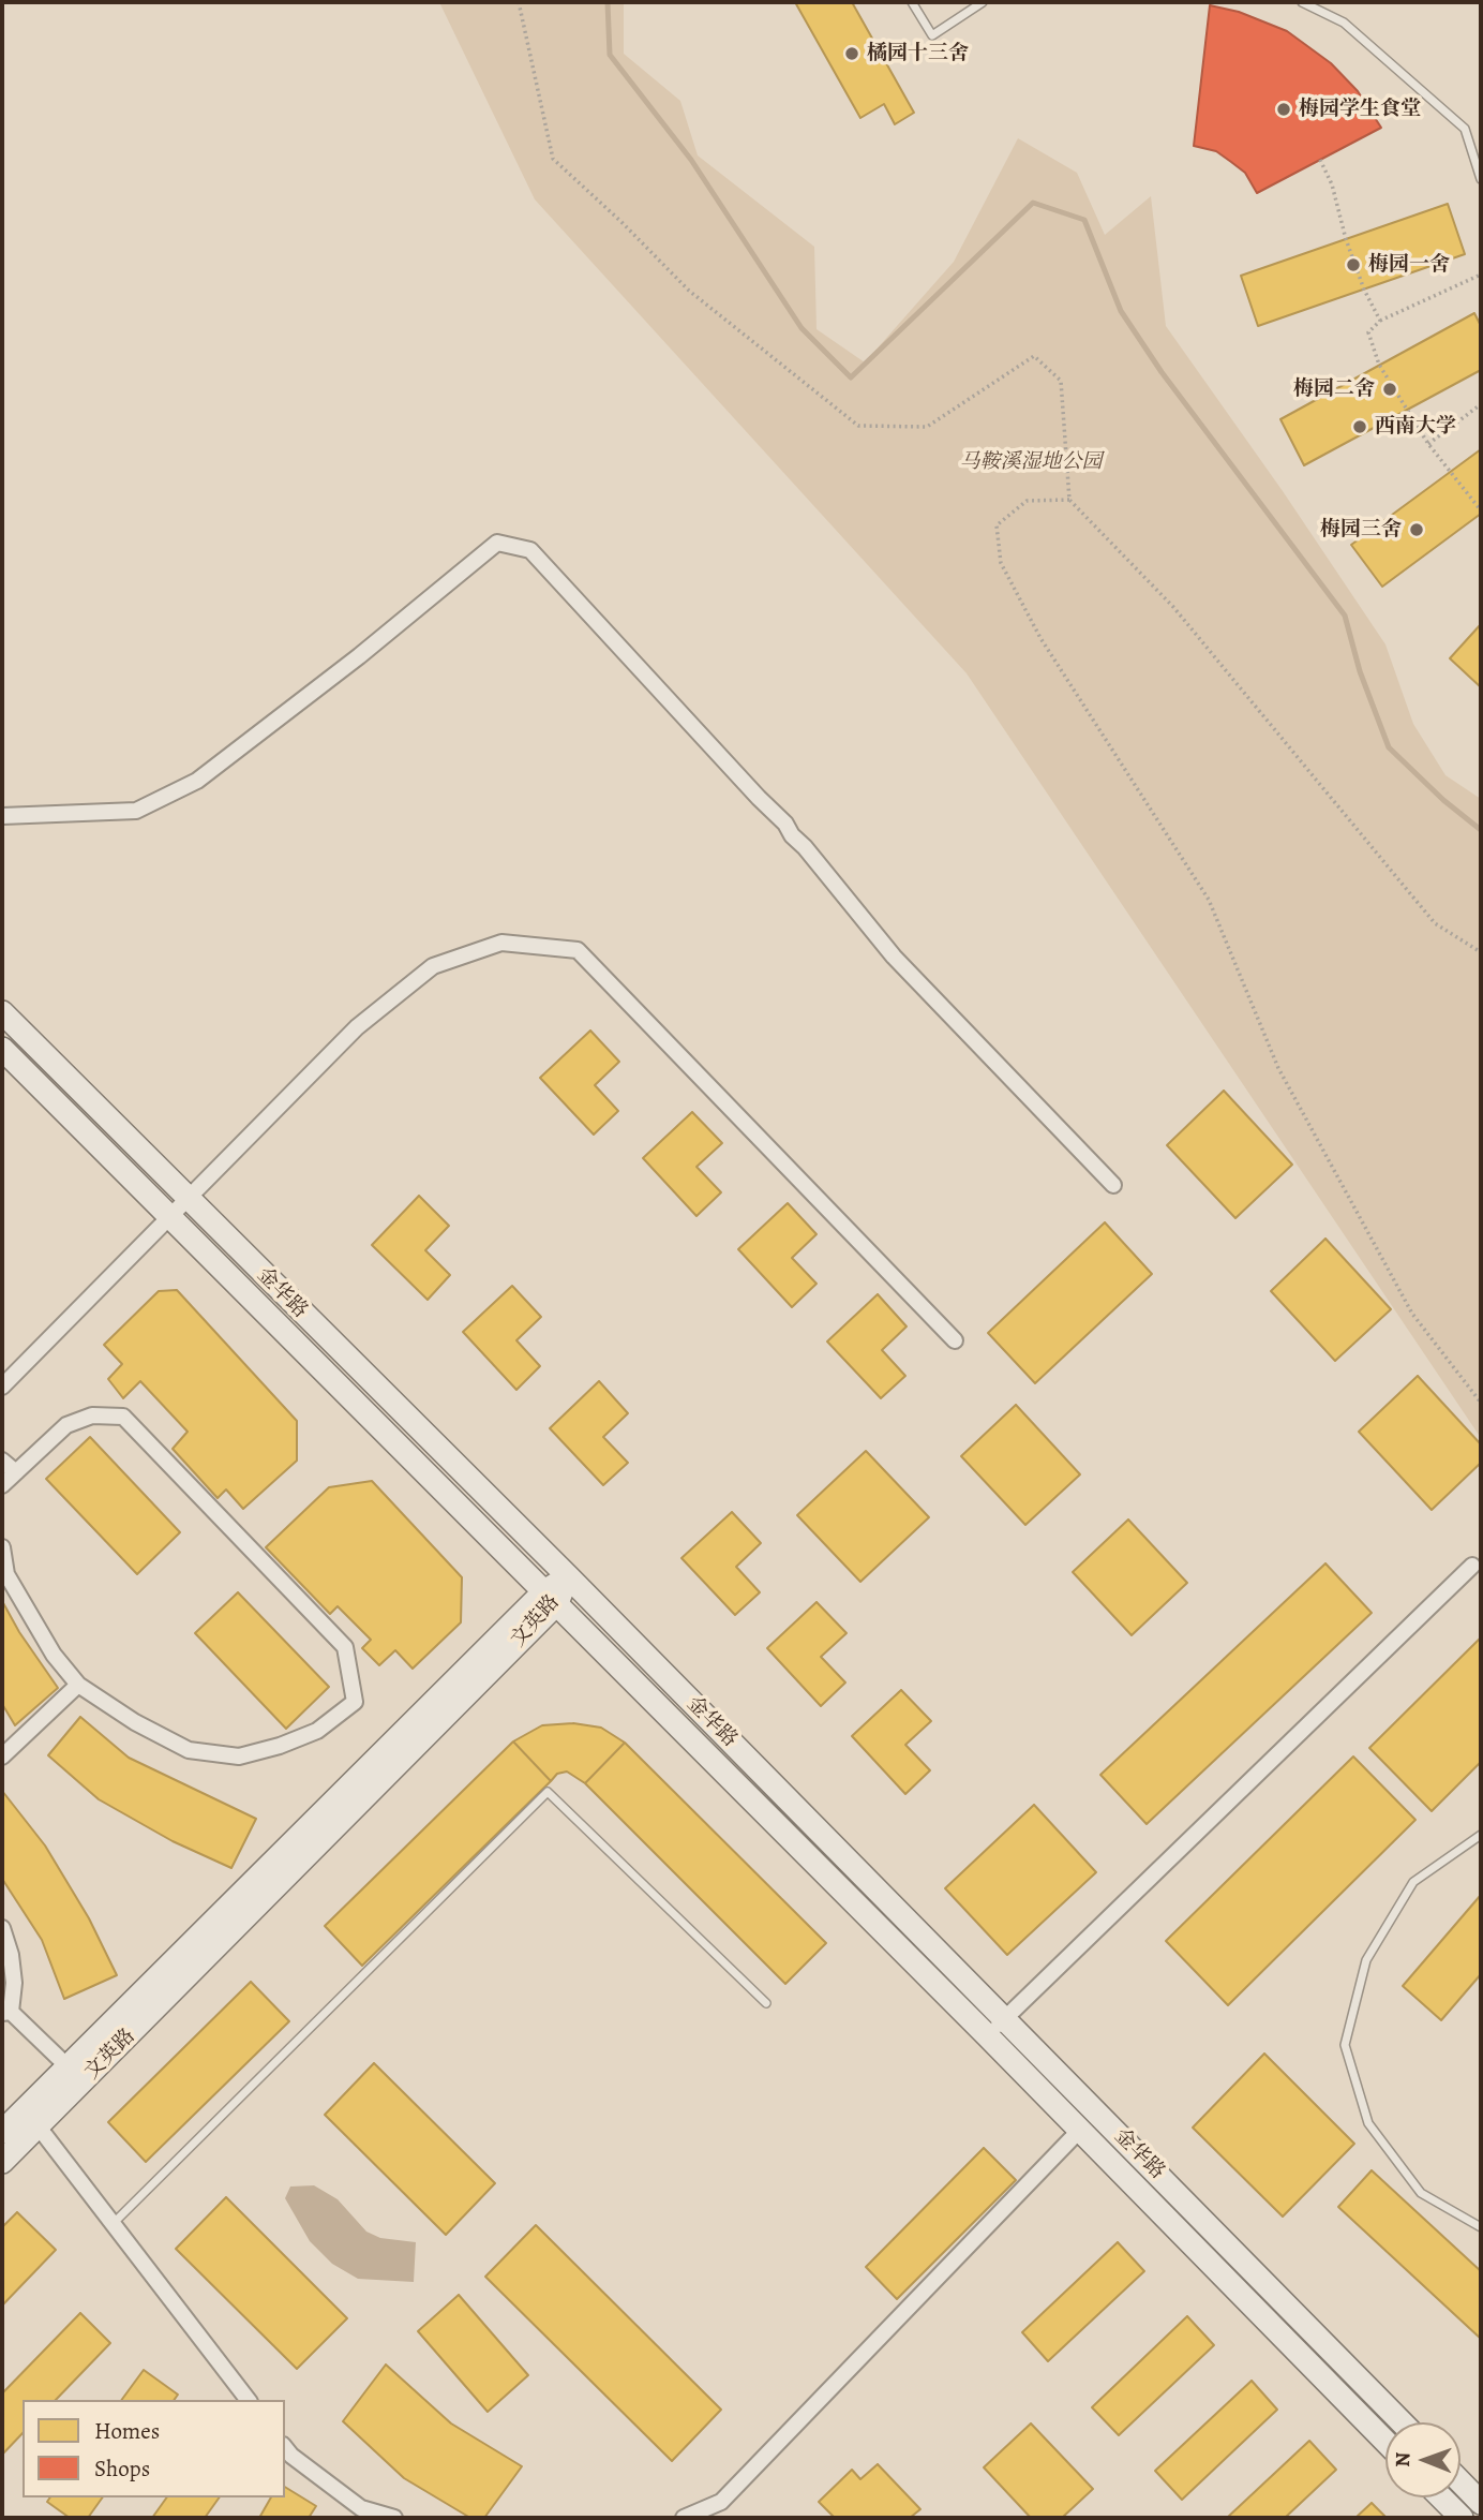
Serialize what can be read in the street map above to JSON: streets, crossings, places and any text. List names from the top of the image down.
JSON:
{
  "streets": {
    "main road": ["金华路", "文英路"]
  },
  "crossings": [
    ["金华路", "文英路"]
  ],
  "parks": ["马鞍溪湿地公园"],
  "places": [
    "橘园十三舍",
    "梅园学生食堂",
    "梅园一舍",
    "梅园二舍",
    "西南大学",
    "梅园三舍"
  ],
  "legend": ["Homes", "Shops"],
  "north": "left"
}
